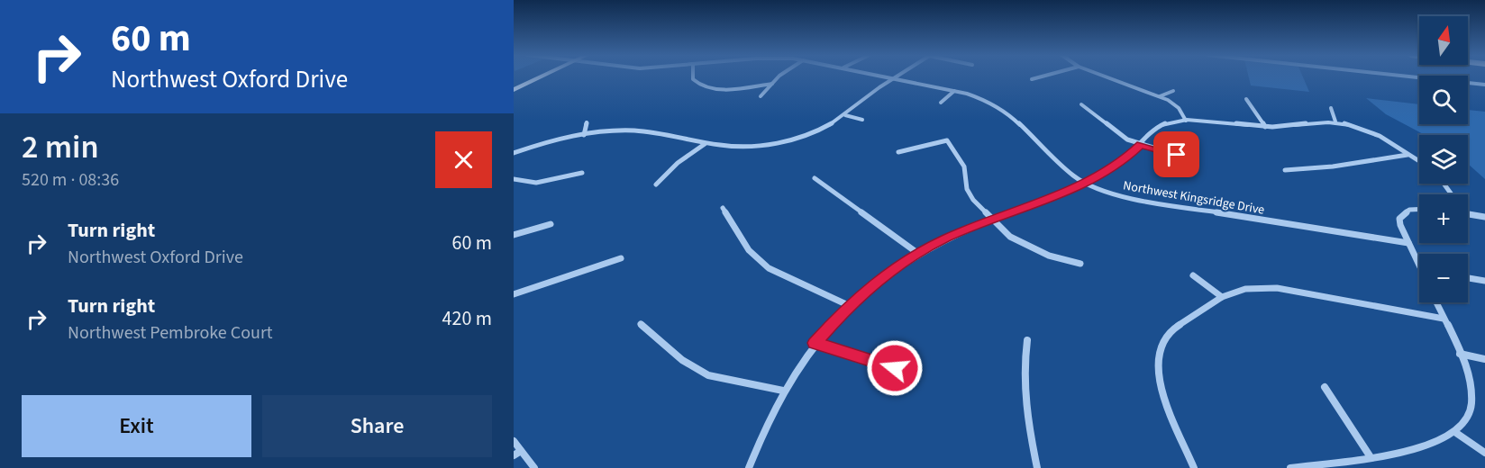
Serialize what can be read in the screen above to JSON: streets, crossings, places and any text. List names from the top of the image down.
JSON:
{
  "streets": {
    "street": ["Northwest Kingsridge Drive"]
  },
  "north": "top",
  "page": {
    "turn": ["60 m", "Northwest Oxford Drive"],
    "map_buttons": ["+", "−"],
    "heading": ["2 min", "520 m · 08:36"],
    "list": [
      {
        "name": "Turn right",
        "note": "Northwest Oxford Drive",
        "value": "60 m"
      },
      {
        "name": "Turn right",
        "note": "Northwest Pembroke Court",
        "value": "420 m"
      }
    ],
    "buttons": ["Exit", "Share"]
  }
}
